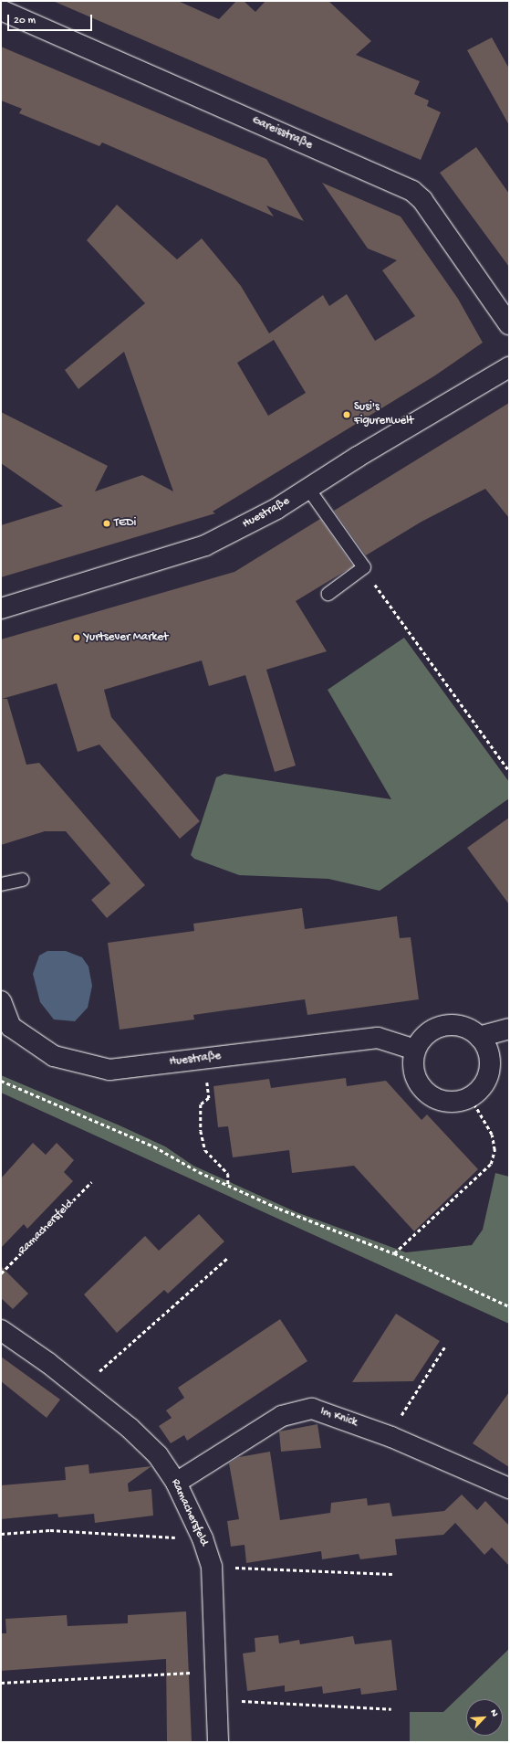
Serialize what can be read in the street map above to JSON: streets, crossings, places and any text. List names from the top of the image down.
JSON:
{
  "streets": {
    "street": [
      "Gareisstraße",
      "Huestraße",
      "Ramachersfeld",
      "Im Knick"
    ]
  },
  "crossings": [
    ["Ramachersfeld", "Im Knick"]
  ],
  "places": ["Susi's Figurenwelt", "TEDi", "Yurtsever Market"],
  "scale_bar": "20 m",
  "north": "top right"
}
